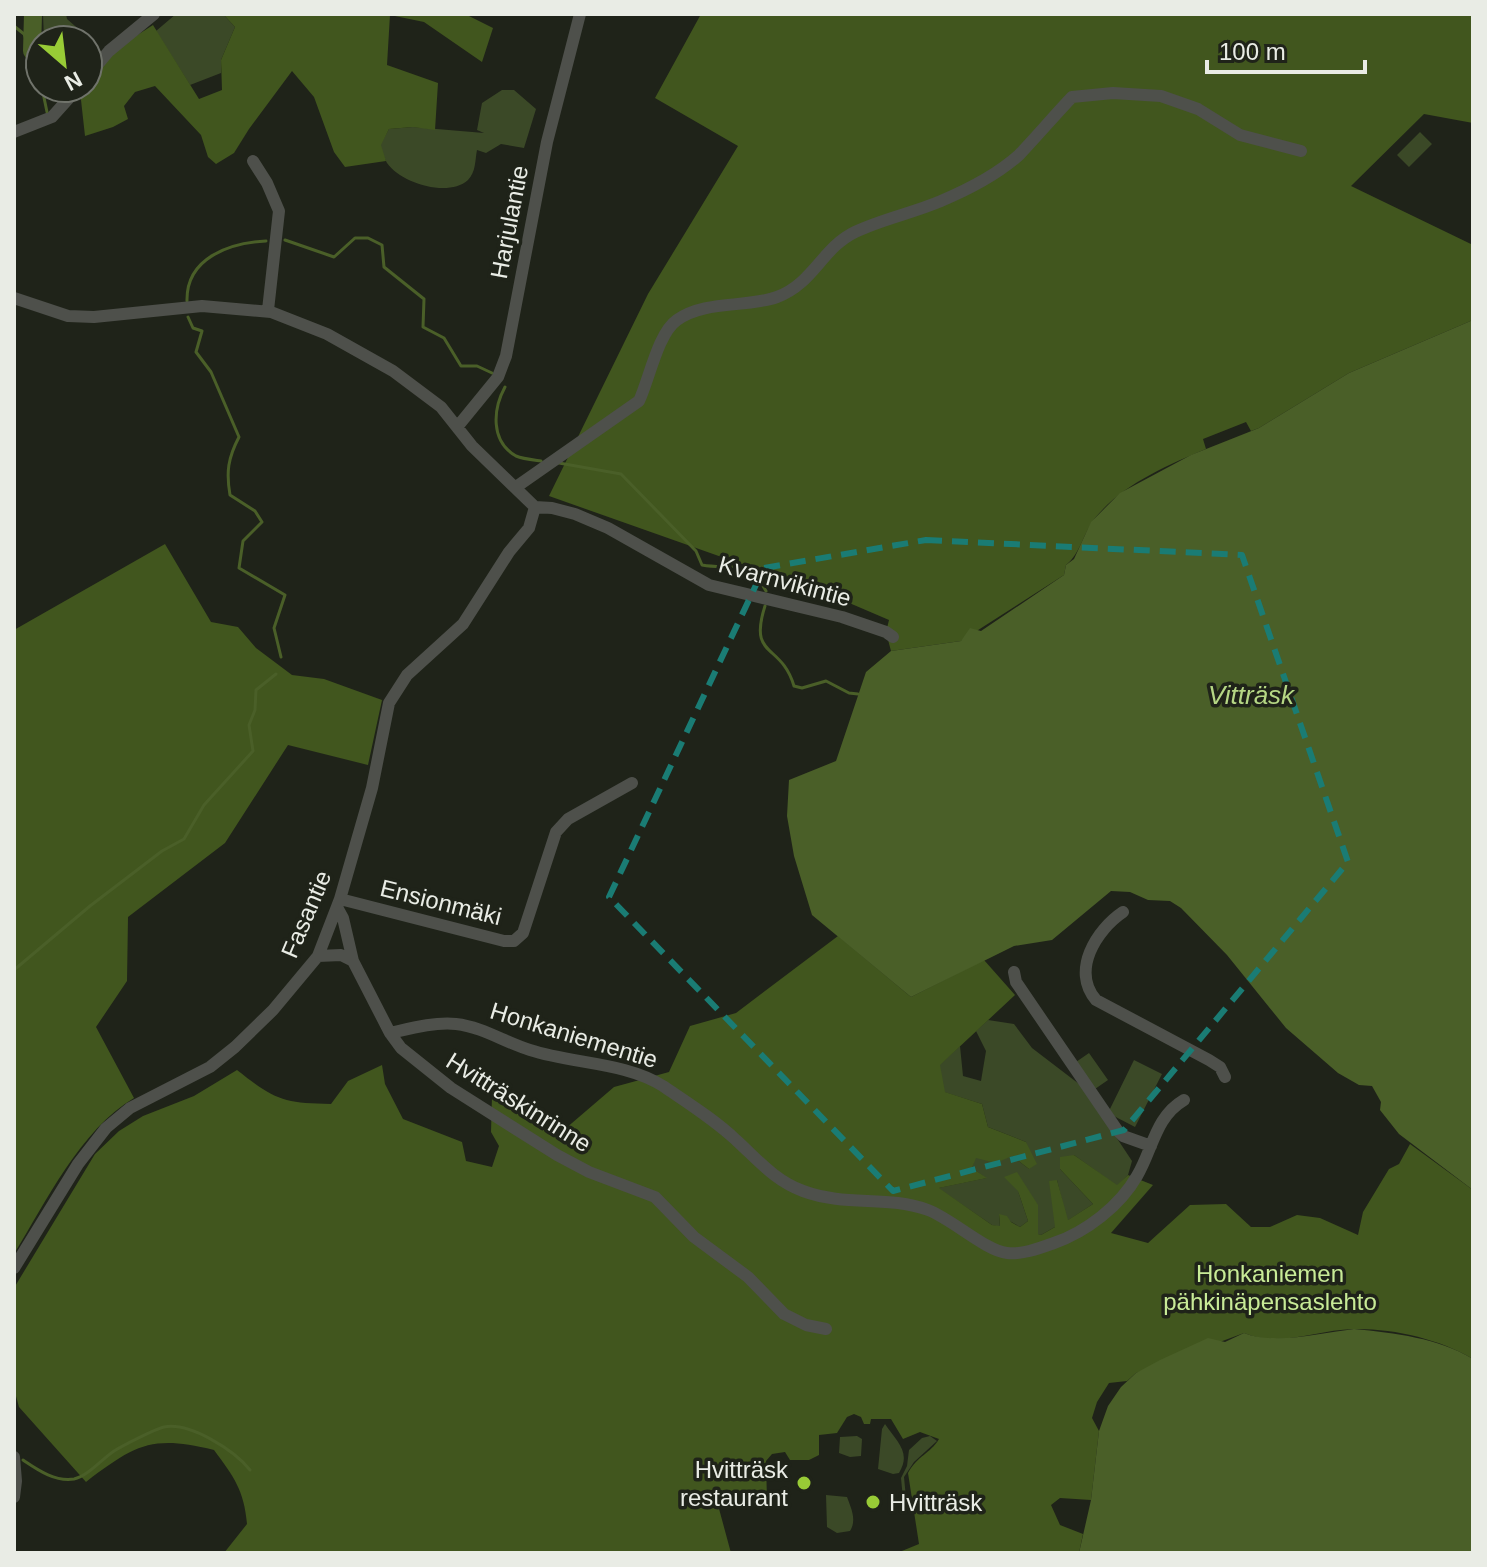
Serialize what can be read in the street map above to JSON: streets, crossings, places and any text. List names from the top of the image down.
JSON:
{
  "streets": {
    "street": [
      "Harjulantie",
      "Kvarnvikintie",
      "Ensionmäki",
      "Fasantie",
      "Honkaniementie",
      "Hvitträskinrinne"
    ]
  },
  "crossings": [
    ["Kvarnvikintie", "Fasantie"],
    ["Ensionmäki", "Fasantie"],
    ["Honkaniementie", "Hvitträskinrinne"]
  ],
  "water": ["Vitträsk"],
  "parks": ["Honkaniemen pähkinäpensaslehto"],
  "places": ["Hvitträsk restaurant", "Hvitträsk"],
  "scale_bar": "100 m",
  "north": "bottom right"
}
